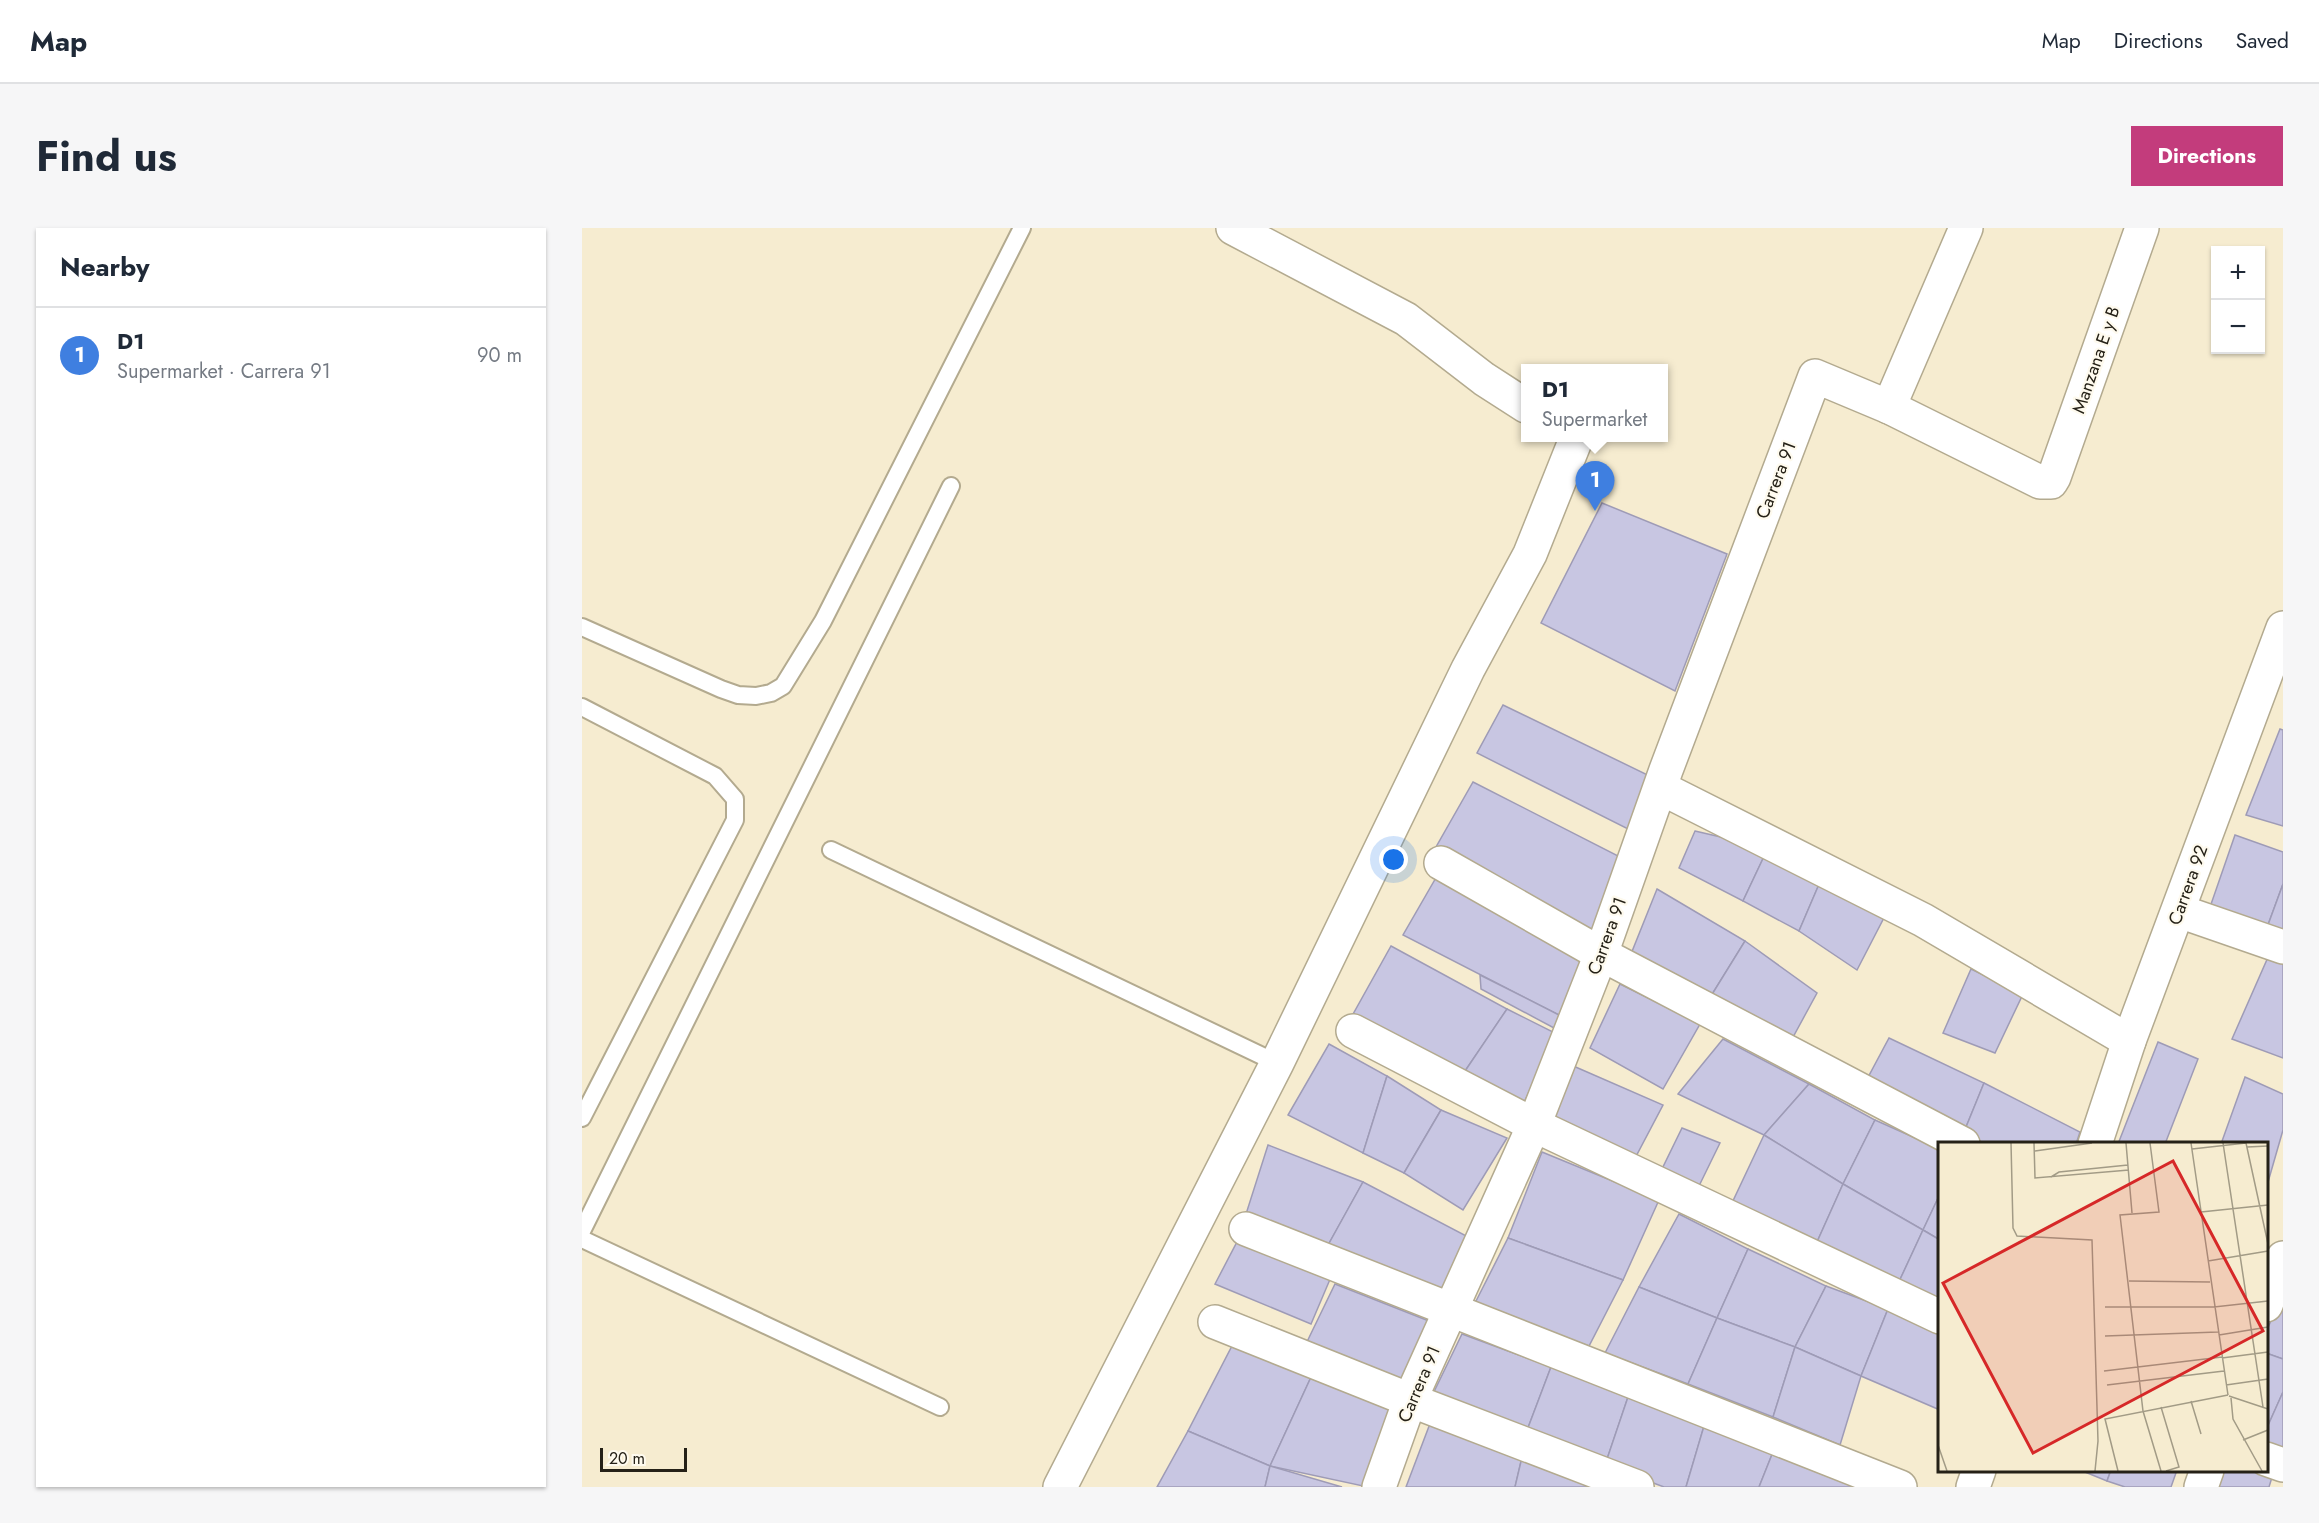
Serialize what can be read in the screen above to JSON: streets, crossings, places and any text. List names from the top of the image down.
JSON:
{
  "streets": {
    "street": ["Manzana E y B", "Carrera 91", "Carrera 92"]
  },
  "crossings": [
    ["Manzana E y B", "Carrera 91"]
  ],
  "scale_bar": "20 m",
  "page": {
    "header": "Map",
    "nav": ["Map", "Directions", "Saved"],
    "title": "Find us",
    "buttons": "Directions",
    "heading": "Nearby",
    "map_buttons": ["+", "−"],
    "list": [
      {
        "mark": "1",
        "name": "D1",
        "note": "Supermarket · Carrera 91",
        "value": "90 m"
      }
    ],
    "popup": ["D1", "Supermarket"],
    "pins": "1",
    "scale": "20 m"
  }
}
